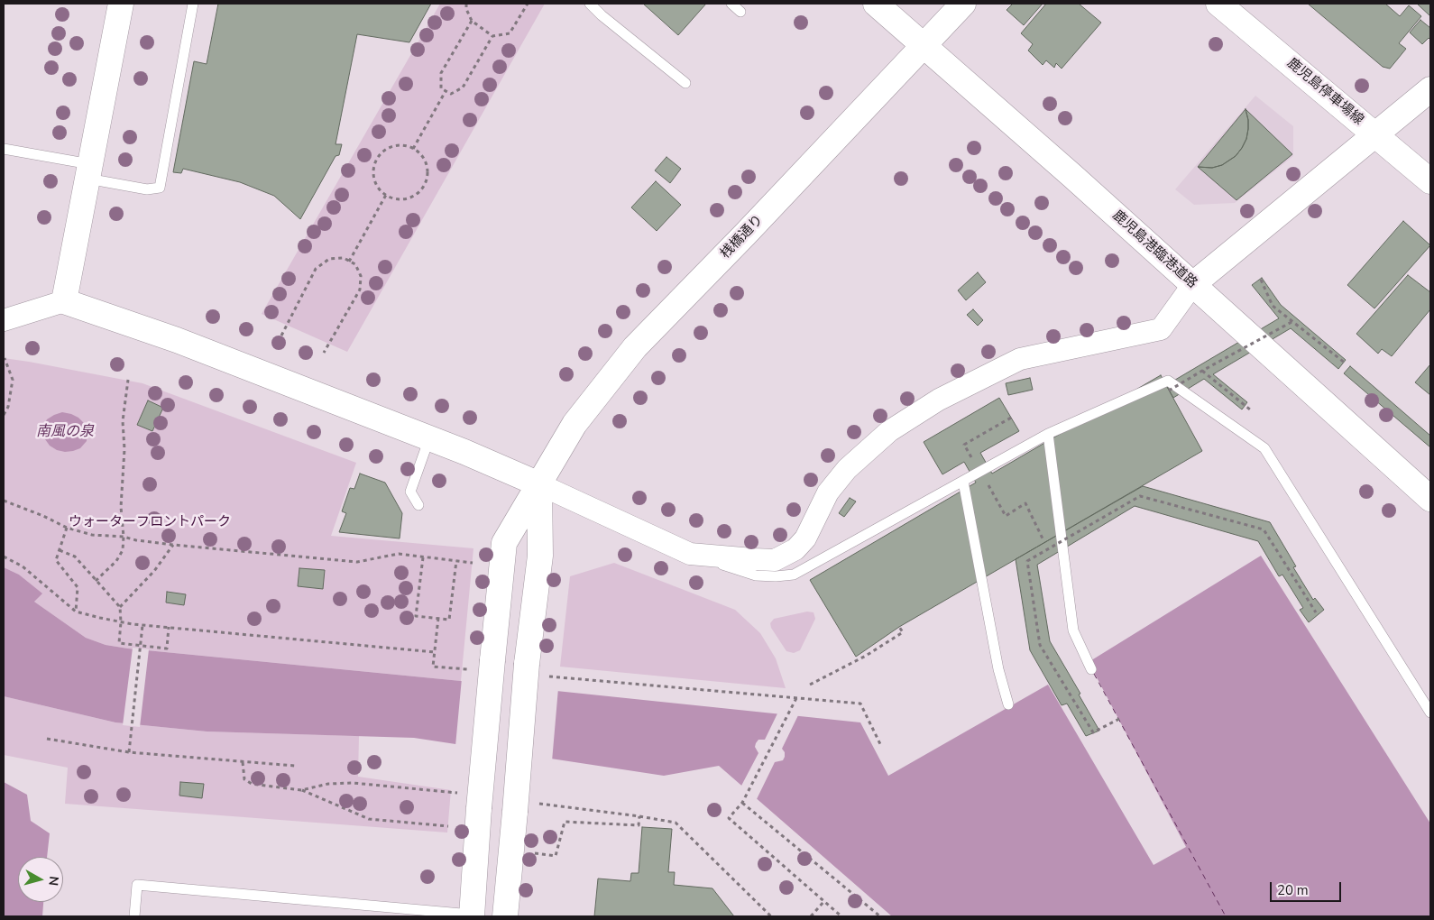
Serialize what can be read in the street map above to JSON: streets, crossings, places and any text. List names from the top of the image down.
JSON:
{
  "streets": {
    "street": ["鹿児島停車場線", "桟橋通り", "鹿児島港臨港道路"]
  },
  "crossings": [
    ["桟橋通り", "鹿児島港臨港道路"]
  ],
  "water": ["南風の泉"],
  "parks": ["ウォーターフロントパーク"],
  "scale_bar": "20 m",
  "north": "right"
}
